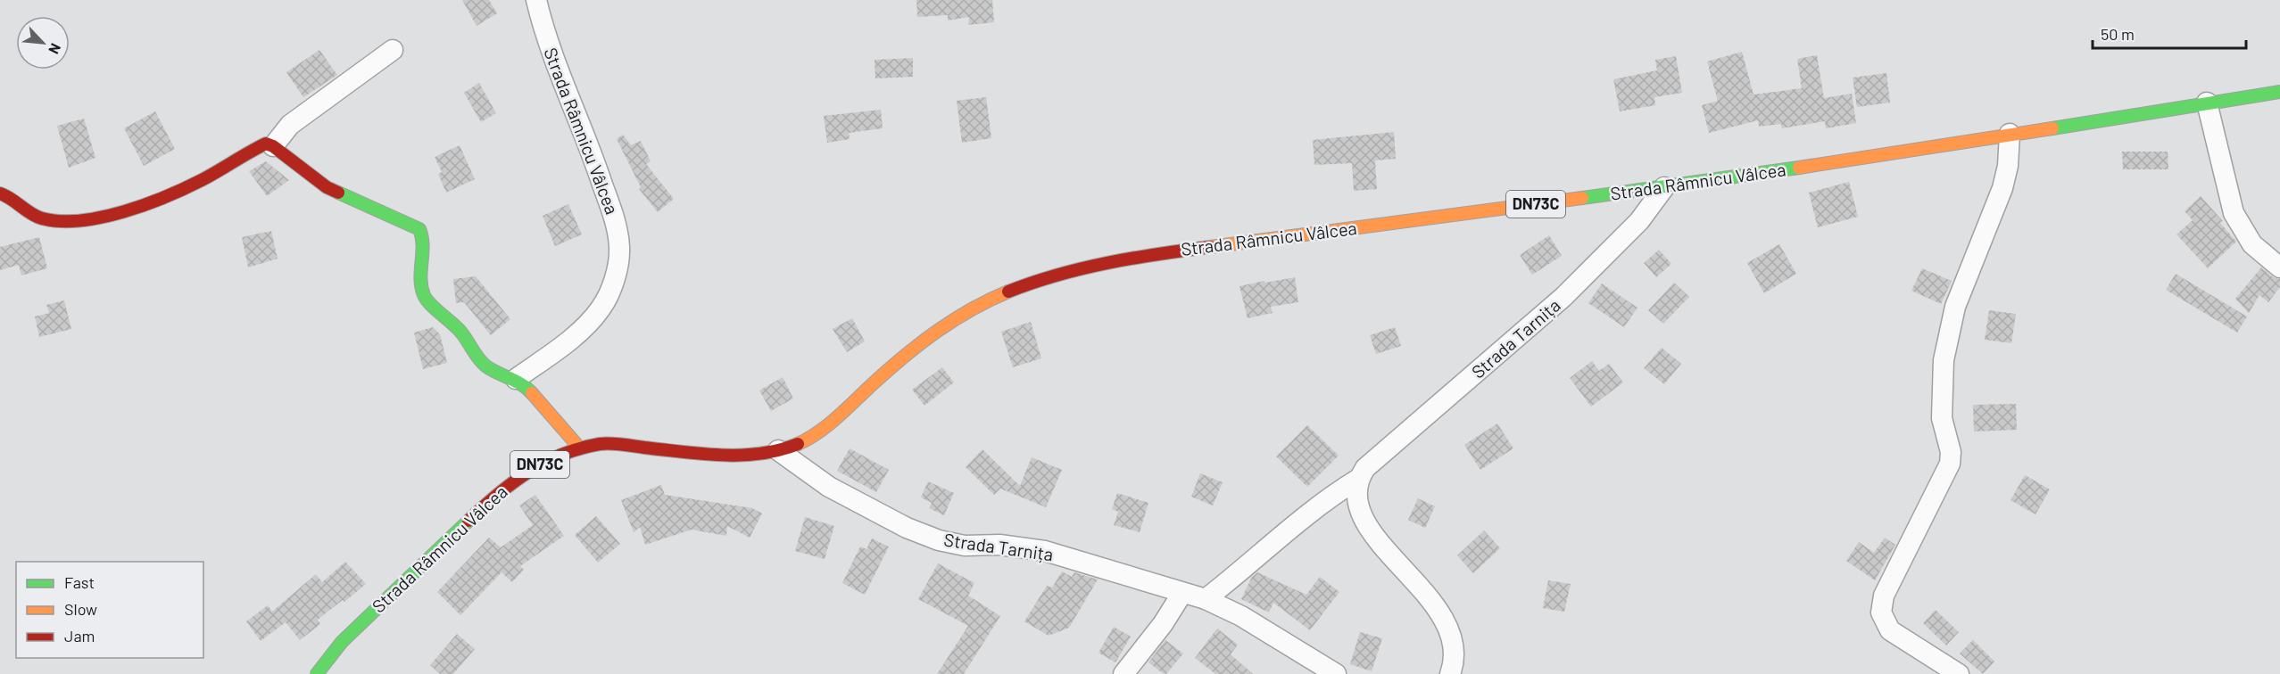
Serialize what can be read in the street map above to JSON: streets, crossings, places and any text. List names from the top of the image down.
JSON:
{
  "streets": {
    "main road": ["Strada Râmnicu Vâlcea", "DN73C"],
    "street": ["Strada Tarnița"]
  },
  "crossings": [
    ["Strada Râmnicu Vâlcea", "Strada Tarnița"]
  ],
  "legend": ["Fast", "Slow", "Jam"],
  "scale_bar": "50 m",
  "north": "bottom right"
}
